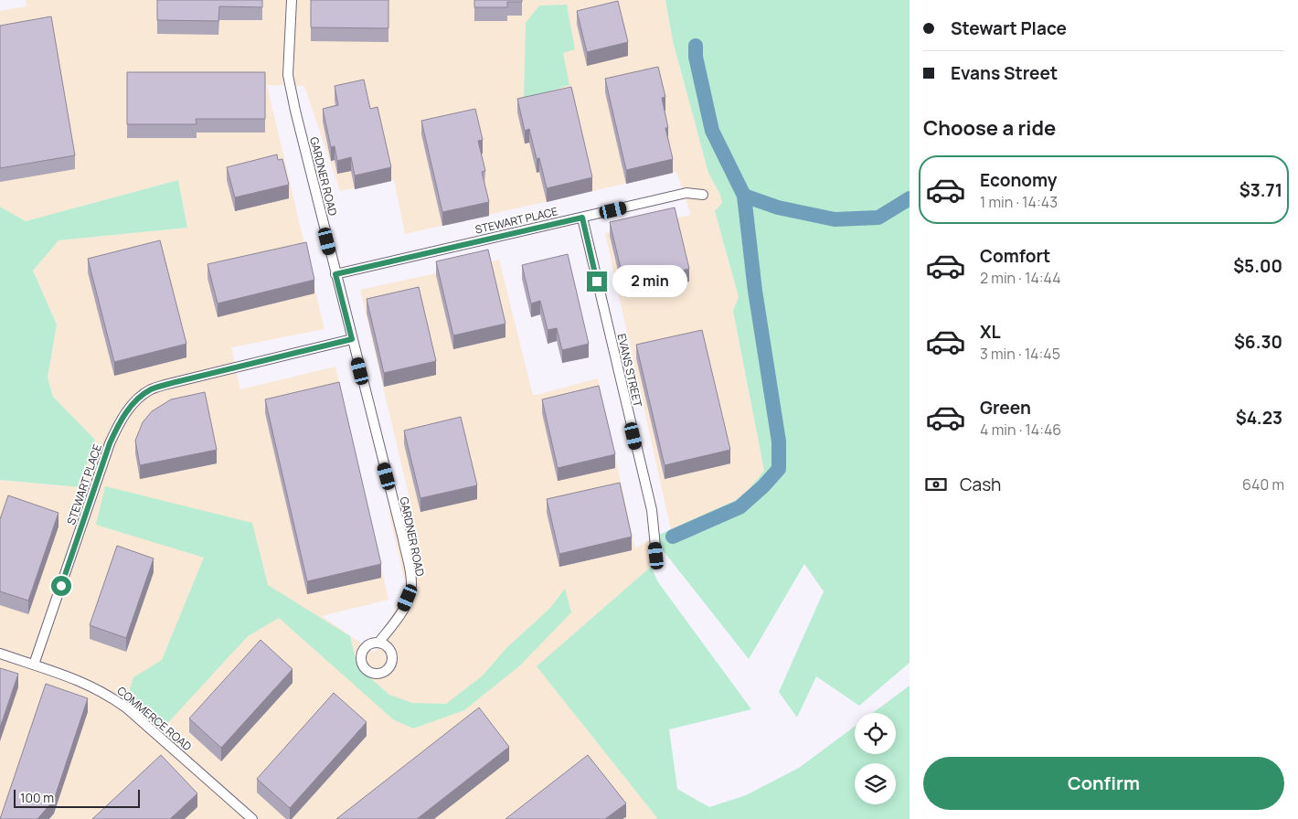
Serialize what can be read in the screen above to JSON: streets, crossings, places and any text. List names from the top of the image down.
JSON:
{
  "streets": {
    "street": [
      "GARDNER ROAD",
      "STEWART PLACE",
      "EVANS STREET",
      "COMMERCE ROAD"
    ]
  },
  "crossings": [
    ["GARDNER ROAD", "STEWART PLACE"],
    ["STEWART PLACE", "EVANS STREET"],
    ["STEWART PLACE", "COMMERCE ROAD"]
  ],
  "scale_bar": "100 m",
  "page": {
    "banner": ["Stewart Place", "Evans Street"],
    "heading": "Choose a ride",
    "list": [
      {
        "name": "Economy",
        "note": "1 min · 14:43",
        "value": "$3.71"
      },
      {
        "name": "Comfort",
        "note": "2 min · 14:44",
        "value": "$5.00"
      },
      {
        "name": "XL",
        "note": "3 min · 14:45",
        "value": "$6.30"
      },
      {
        "name": "Green",
        "note": "4 min · 14:46",
        "value": "$4.23"
      }
    ],
    "bubble": "2 min",
    "pay": ["Cash", "640 m"],
    "buttons": "Confirm",
    "scale": "100 m"
  }
}
